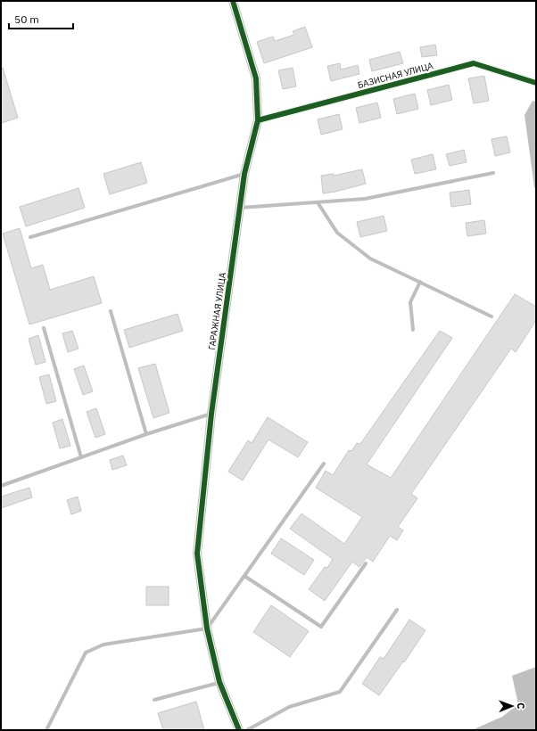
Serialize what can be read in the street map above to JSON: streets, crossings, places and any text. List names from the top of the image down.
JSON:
{
  "streets": {
    "street": ["БАЗИСНАЯ УЛИЦА", "ГАРАЖНАЯ УЛИЦА"]
  },
  "crossings": [
    ["БАЗИСНАЯ УЛИЦА", "ГАРАЖНАЯ УЛИЦА"]
  ],
  "scale_bar": "50 m",
  "north": "right"
}
